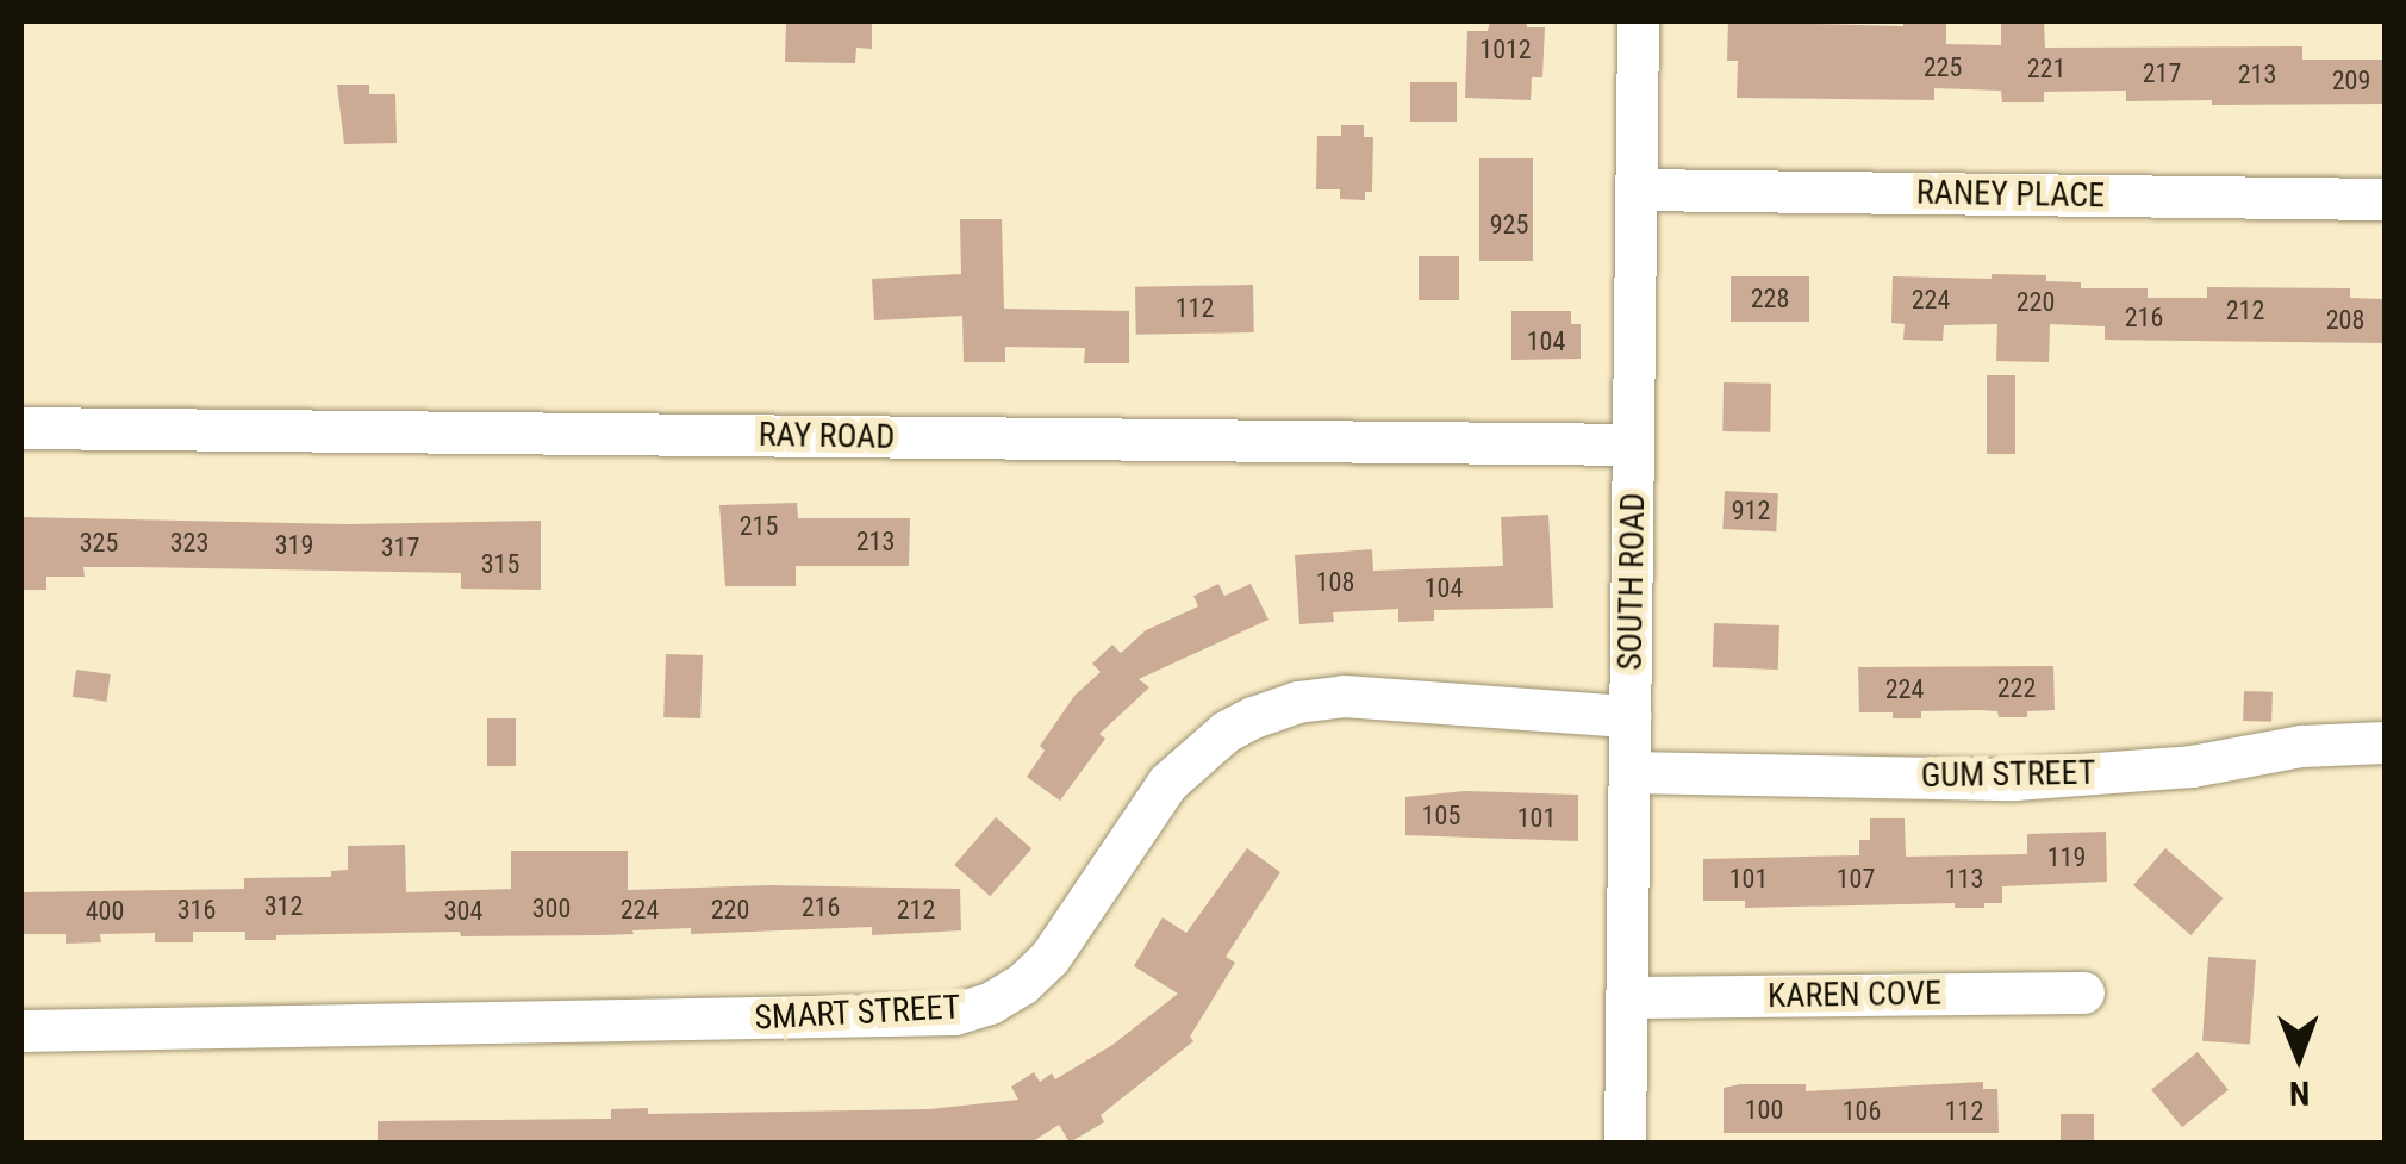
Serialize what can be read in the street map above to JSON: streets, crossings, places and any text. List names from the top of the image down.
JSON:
{
  "streets": {
    "street": [
      "RANEY PLACE",
      "RAY ROAD",
      "SOUTH ROAD",
      "GUM STREET",
      "KAREN COVE",
      "SMART STREET"
    ]
  },
  "crossings": [
    ["RANEY PLACE", "SOUTH ROAD"],
    ["RAY ROAD", "SOUTH ROAD"],
    ["SOUTH ROAD", "GUM STREET"],
    ["SOUTH ROAD", "KAREN COVE"],
    ["SOUTH ROAD", "SMART STREET"]
  ],
  "house_numbers": [
    "1012",
    "225",
    "221",
    "217",
    "213",
    "209",
    "925",
    "228",
    "224",
    "220",
    "112",
    "212",
    "216",
    "208",
    "104",
    "912",
    "215",
    "213",
    "325",
    "323",
    "319",
    "317",
    "315",
    "108",
    "104",
    "222",
    "224",
    "105",
    "101",
    "119",
    "101",
    "107",
    "113",
    "312",
    "216",
    "300",
    "316",
    "224",
    "220",
    "212",
    "400",
    "304",
    "100",
    "106",
    "112"
  ],
  "north": "bottom"
}
